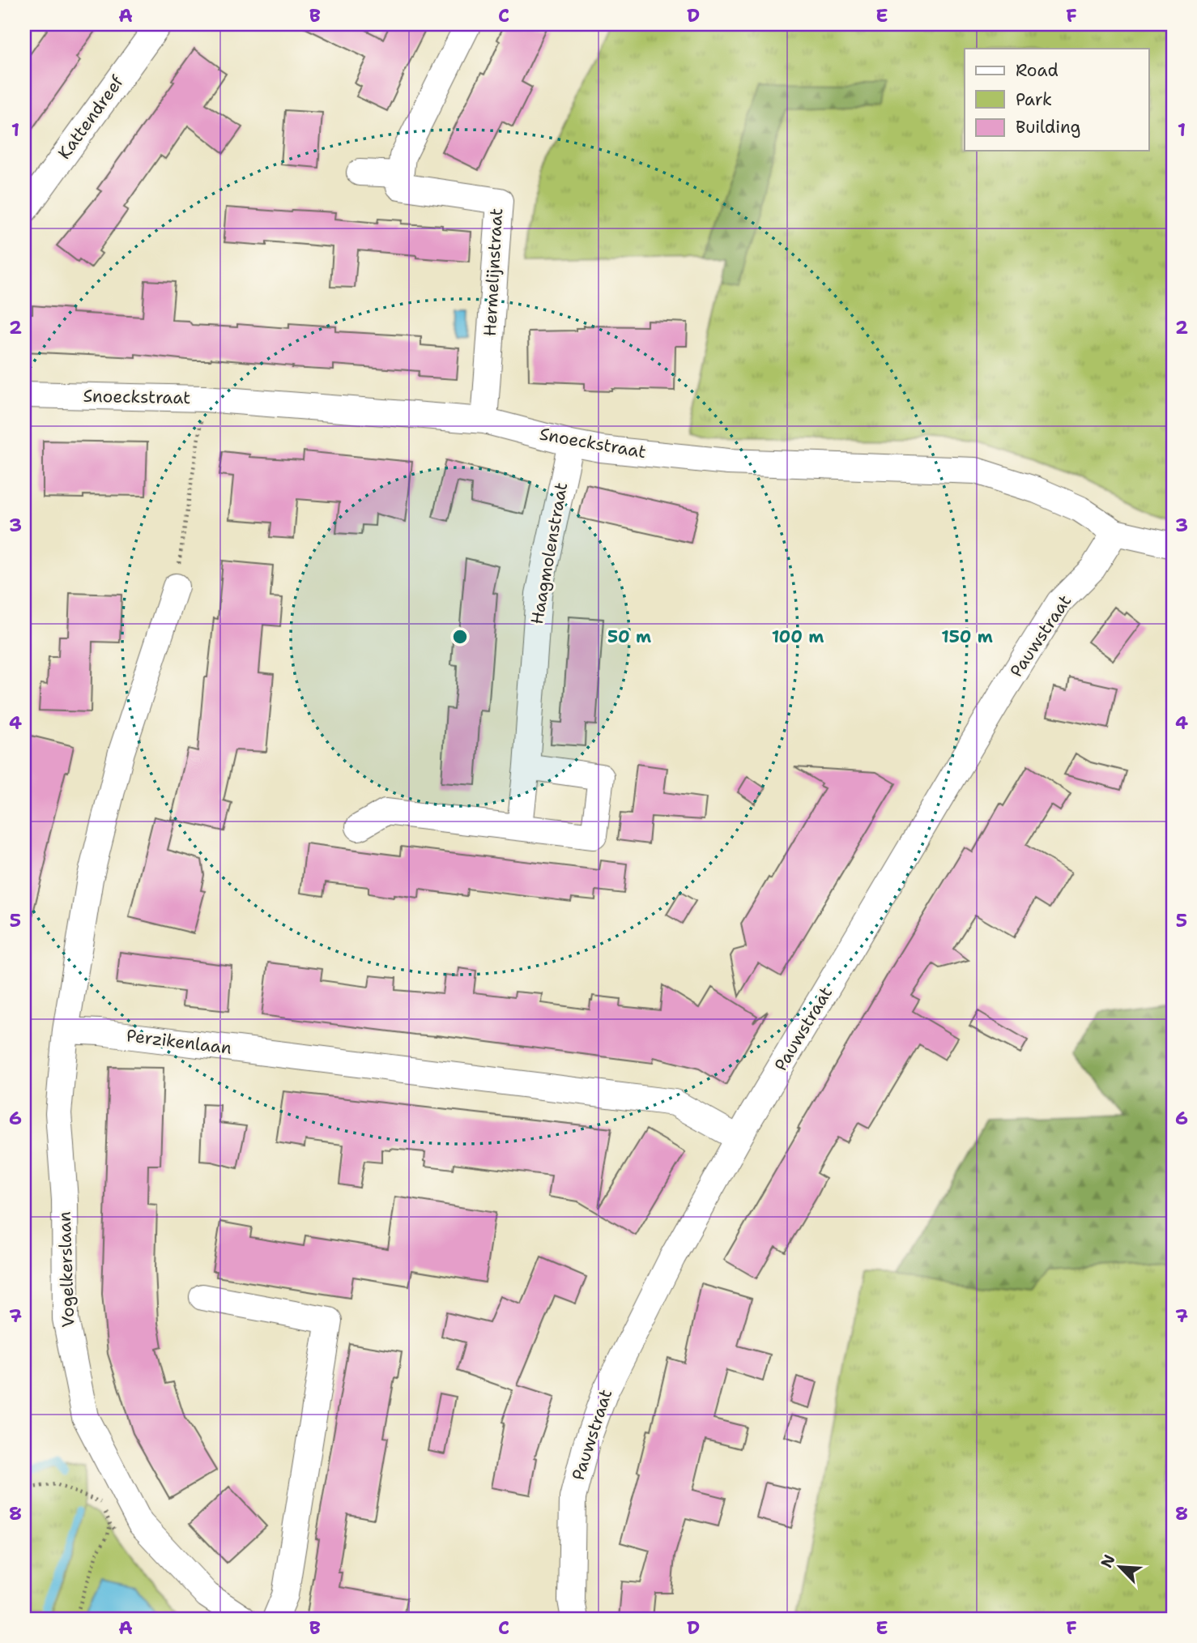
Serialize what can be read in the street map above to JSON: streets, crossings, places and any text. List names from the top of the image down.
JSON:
{
  "streets": {
    "street": [
      "Kattendreef",
      "Hermelijnstraat",
      "Snoeckstraat",
      "Haagmolenstraat",
      "Pauwstraat",
      "Perzikenlaan",
      "Vogelkerslaan"
    ]
  },
  "crossings": [
    ["Hermelijnstraat", "Snoeckstraat"],
    ["Snoeckstraat", "Haagmolenstraat"],
    ["Snoeckstraat", "Pauwstraat"],
    ["Pauwstraat", "Perzikenlaan"],
    ["Perzikenlaan", "Vogelkerslaan"]
  ],
  "legend": ["Road", "Park", "Building"],
  "north": "top left",
  "grid": {
    "columns": [
      "A",
      "B",
      "C",
      "D",
      "E",
      "F"
    ],
    "rows": [
      "1",
      "2",
      "3",
      "4",
      "5",
      "6",
      "7",
      "8"
    ]
  },
  "rings": ["50 m", "100 m", "150 m"]
}
